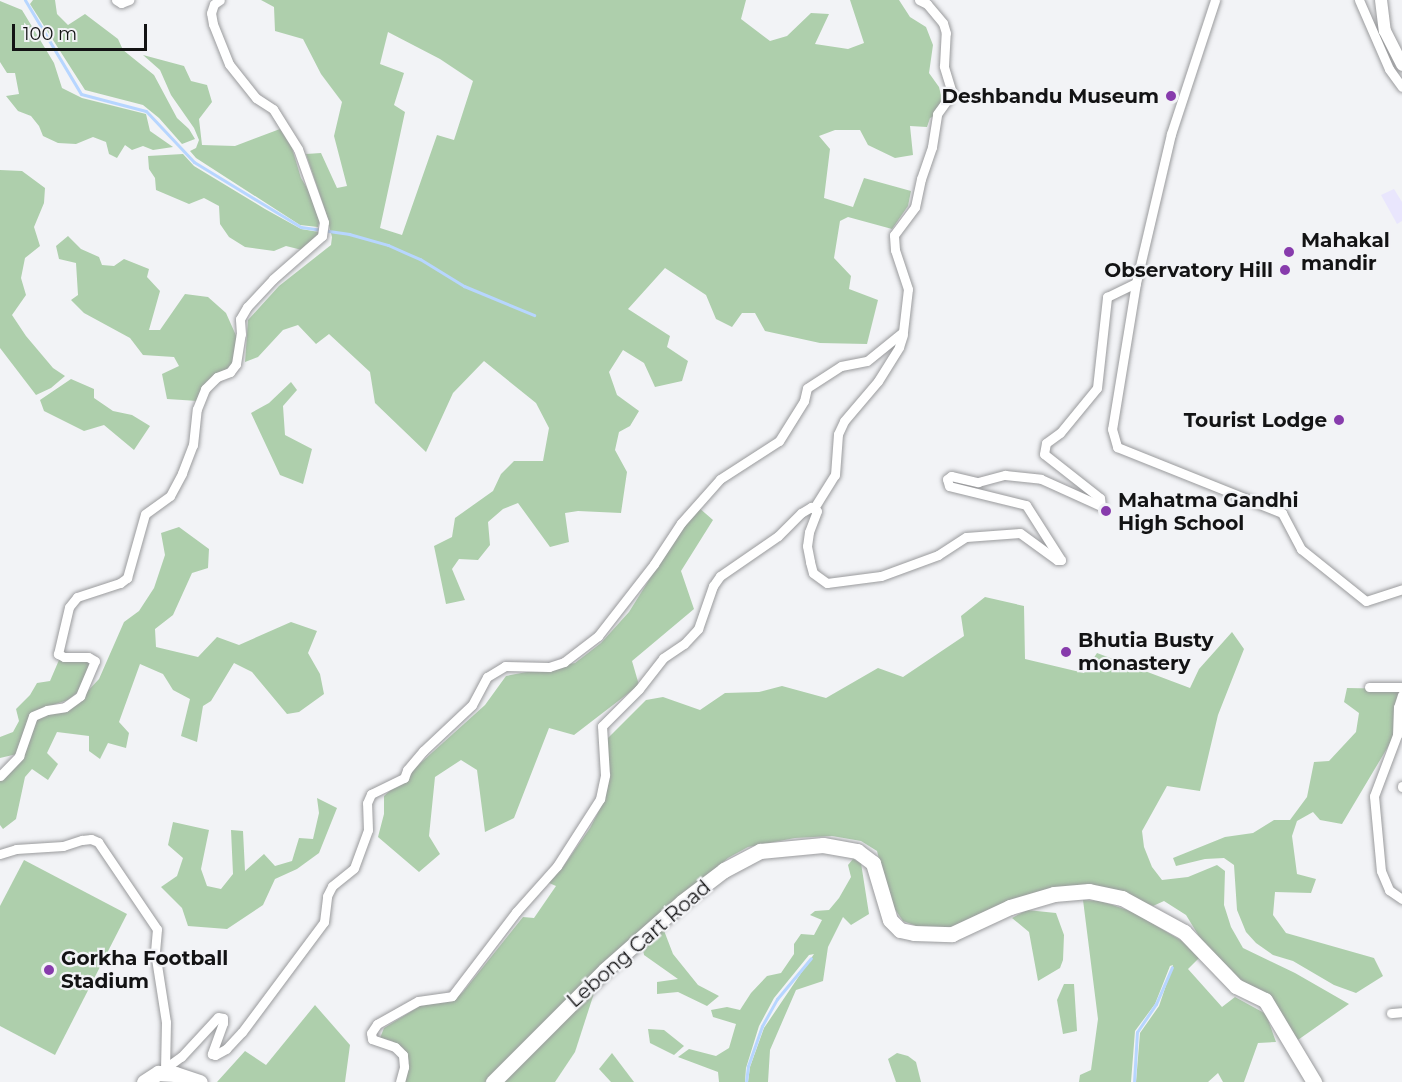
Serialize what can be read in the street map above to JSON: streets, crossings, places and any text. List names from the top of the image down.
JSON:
{
  "streets": {
    "highway": ["Lebong Cart Road"]
  },
  "places": [
    "Deshbandu Museum",
    "Mahakal mandir",
    "Observatory Hill",
    "Tourist Lodge",
    "Mahatma Gandhi High School",
    "Bhutia Busty monastery",
    "Gorkha Football Stadium"
  ],
  "scale_bar": "100 m"
}
